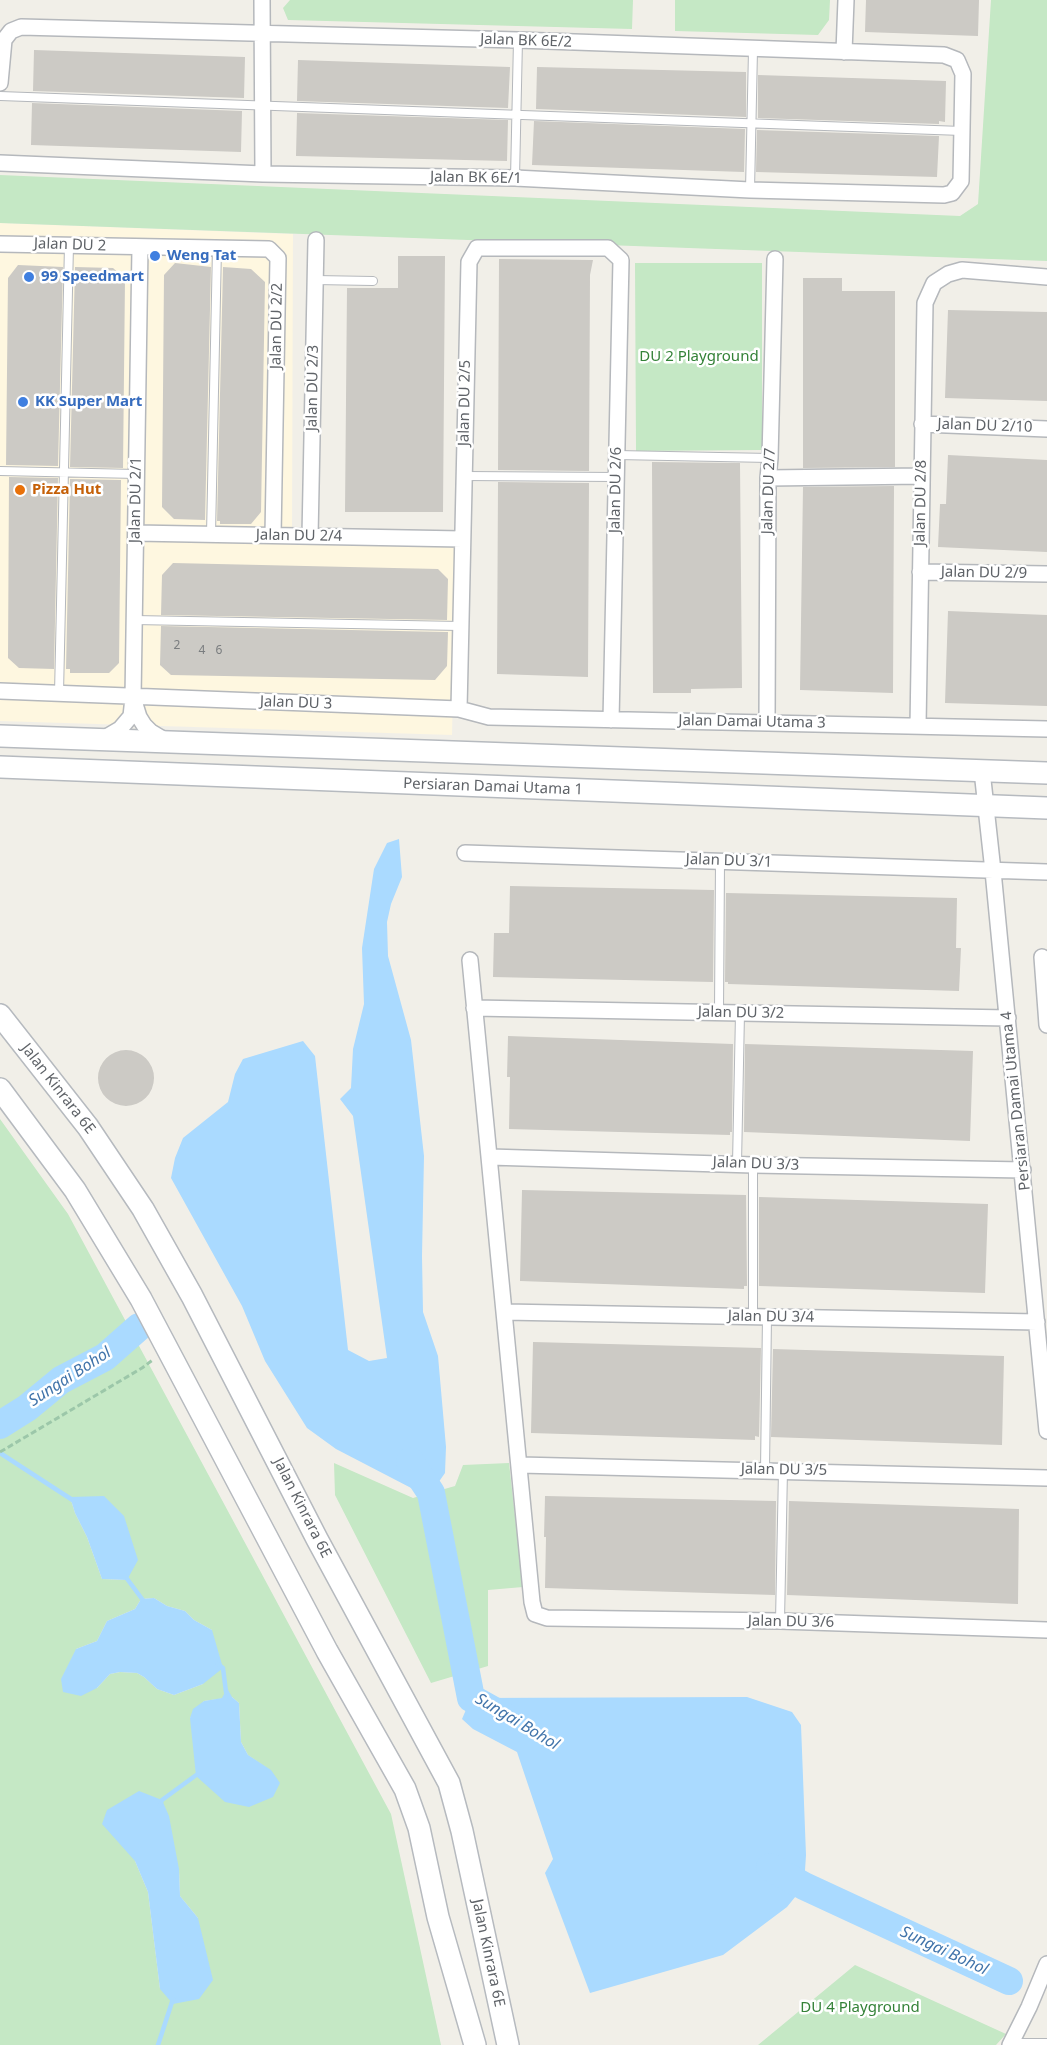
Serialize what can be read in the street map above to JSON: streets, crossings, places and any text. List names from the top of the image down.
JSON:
{
  "streets": {
    "street": [
      "Jalan BK 6E/2",
      "Jalan BK 6E/1",
      "Jalan DU 2",
      "Jalan DU 2/2",
      "Jalan DU 2/3",
      "Jalan DU 2/5",
      "Jalan DU 2/10",
      "Jalan DU 2/6",
      "Jalan DU 2/7",
      "Jalan DU 2/1",
      "Jalan DU 2/8",
      "Jalan DU 2/4",
      "Jalan DU 2/9",
      "Jalan DU 3",
      "Jalan Damai Utama 3",
      "Persiaran Damai Utama 1",
      "Jalan DU 3/1",
      "Jalan DU 3/2",
      "Jalan Kinrara 6E",
      "Persiaran Damai Utama 4",
      "Jalan DU 3/3",
      "Jalan DU 3/4",
      "Jalan DU 3/5",
      "Jalan DU 3/6"
    ]
  },
  "crossings": [
    ["Jalan BK 6E/2", "Jalan BK 6E/1"],
    ["Jalan DU 2", "Jalan DU 2/2"],
    ["Jalan DU 2", "Jalan DU 2/1"],
    ["Jalan DU 2/2", "Jalan DU 2/1"],
    ["Jalan DU 2/2", "Jalan DU 2/4"],
    ["Jalan DU 2/3", "Jalan DU 2/4"],
    ["Jalan DU 2/5", "Jalan DU 2/6"],
    ["Jalan DU 2/5", "Jalan DU 2/4"],
    ["Jalan DU 2/5", "Jalan DU 3"],
    ["Jalan DU 2/5", "Jalan Damai Utama 3"],
    ["Jalan DU 2/10", "Jalan DU 2/8"],
    ["Jalan DU 2/6", "Jalan Damai Utama 3"],
    ["Jalan DU 2/7", "Jalan Damai Utama 3"],
    ["Jalan DU 2/1", "Jalan DU 2/4"],
    ["Jalan DU 2/1", "Jalan DU 3"],
    ["Jalan DU 2/8", "Jalan DU 2/9"],
    ["Jalan DU 2/8", "Jalan Damai Utama 3"],
    ["Jalan DU 3", "Jalan Damai Utama 3"],
    ["Persiaran Damai Utama 1", "Persiaran Damai Utama 4"],
    ["Jalan DU 3/1", "Persiaran Damai Utama 4"],
    ["Jalan DU 3/2", "Persiaran Damai Utama 4"],
    ["Persiaran Damai Utama 4", "Jalan DU 3/3"],
    ["Persiaran Damai Utama 4", "Jalan DU 3/4"],
    ["Jalan DU 3/5", "Jalan DU 3/6"]
  ],
  "water": ["Sungai Bohol"],
  "parks": ["DU 2 Playground", "DU 4 Playground"],
  "places": [
    "Weng Tat",
    "99 Speedmart",
    "KK Super Mart",
    "Pizza Hut"
  ],
  "house_numbers": ["2", "4", "6"]
}
